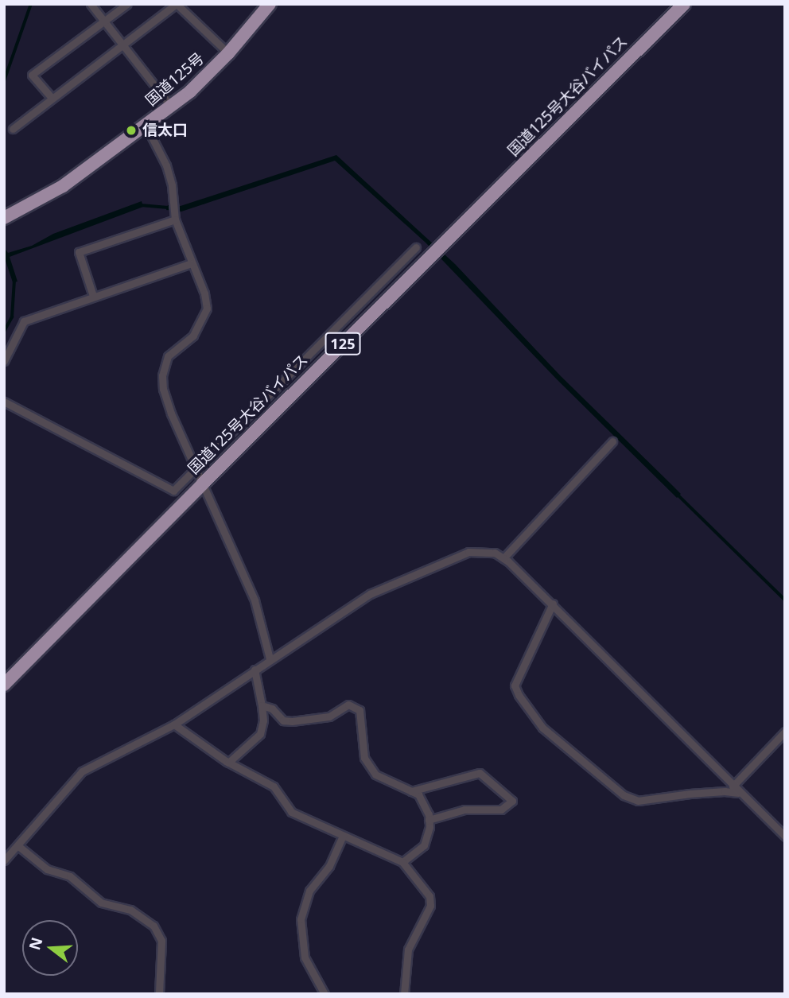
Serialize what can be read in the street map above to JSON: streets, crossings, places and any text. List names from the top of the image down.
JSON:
{
  "streets": {
    "highway": ["国道125号", "国道125号大谷バイパス", "125"]
  },
  "places": ["信太口"],
  "north": "left"
}
